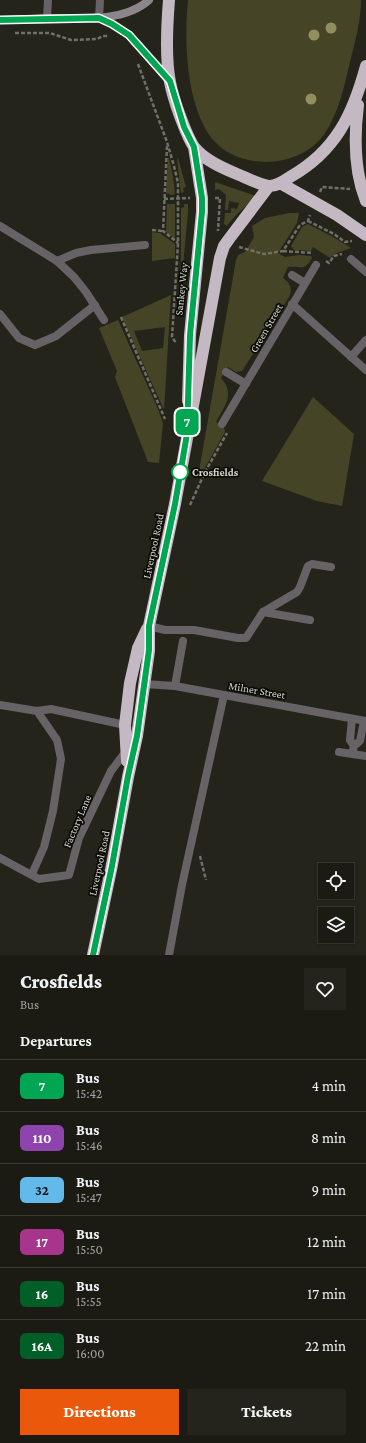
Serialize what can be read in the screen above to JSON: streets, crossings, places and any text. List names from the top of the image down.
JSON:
{
  "streets": {
    "highway": ["Sankey Way", "Liverpool Road"],
    "street": ["Green Street", "Milner Street", "Factory Lane"]
  },
  "crossings": [
    ["Sankey Way", "Liverpool Road"],
    ["Liverpool Road", "Milner Street"],
    ["Liverpool Road", "Factory Lane"]
  ],
  "places": ["Crosfields"],
  "lines": ["bus line 7"],
  "page": {
    "on_map": "7",
    "heading": [
      ["Crosfields", "Bus"],
      "Departures"
    ],
    "list": [
      {
        "mark": "7",
        "name": "Bus",
        "note": "15:42",
        "value": "4 min"
      },
      {
        "mark": "110",
        "name": "Bus",
        "note": "15:46",
        "value": "8 min"
      },
      {
        "mark": "32",
        "name": "Bus",
        "note": "15:47",
        "value": "9 min"
      },
      {
        "mark": "17",
        "name": "Bus",
        "note": "15:50",
        "value": "12 min"
      },
      {
        "mark": "16",
        "name": "Bus",
        "note": "15:55",
        "value": "17 min"
      },
      {
        "mark": "16A",
        "name": "Bus",
        "note": "16:00",
        "value": "22 min"
      }
    ],
    "buttons": ["Directions", "Tickets"]
  }
}
